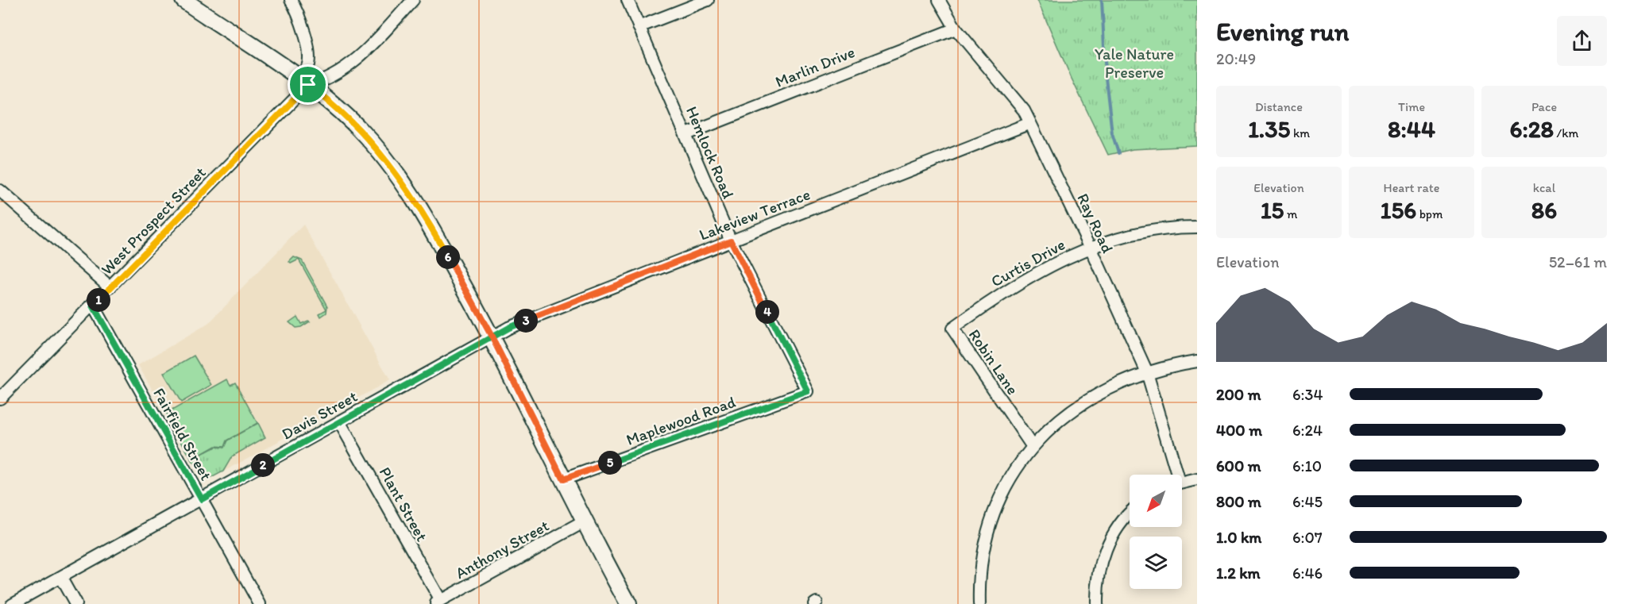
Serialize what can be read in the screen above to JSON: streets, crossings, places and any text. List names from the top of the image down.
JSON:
{
  "streets": {
    "street": [
      "Marlin Drive",
      "Hemlock Road",
      "Lakeview Terrace",
      "West Prospect Street",
      "Ray Road",
      "Curtis Drive",
      "Robin Lane",
      "Davis Street",
      "Maplewood Road",
      "Fairfield Street",
      "Plant Street",
      "Anthony Street"
    ]
  },
  "crossings": [
    ["Marlin Drive", "Hemlock Road"],
    ["Marlin Drive", "Ray Road"],
    ["Hemlock Road", "Lakeview Terrace"],
    ["Hemlock Road", "Maplewood Road"],
    ["Lakeview Terrace", "Ray Road"],
    ["Lakeview Terrace", "Davis Street"],
    ["West Prospect Street", "Fairfield Street"],
    ["Ray Road", "Curtis Drive"],
    ["Curtis Drive", "Robin Lane"],
    ["Davis Street", "Fairfield Street"],
    ["Davis Street", "Plant Street"],
    ["Plant Street", "Anthony Street"]
  ],
  "parks": ["Yale Nature Preserve"],
  "north": "bottom left",
  "page": {
    "heading": ["Evening run", "20:49"],
    "stats": [
      ["Distance", "1.35 km"],
      ["Time", "8:44"],
      ["Pace", "6:28 /km"],
      ["Elevation", "15 m"],
      ["Heart rate", "156 bpm"],
      ["kcal", "86"]
    ],
    "chart": ["Elevation", "52–61 m"],
    "pins": [
      "6",
      "1",
      "4",
      "3",
      "5",
      "2"
    ],
    "list": [
      {
        "name": "200 m",
        "note": "6:34"
      },
      {
        "name": "400 m",
        "note": "6:24"
      },
      {
        "name": "600 m",
        "note": "6:10"
      },
      {
        "name": "800 m",
        "note": "6:45"
      },
      {
        "name": "1.0 km",
        "note": "6:07"
      },
      {
        "name": "1.2 km",
        "note": "6:46"
      }
    ]
  }
}
